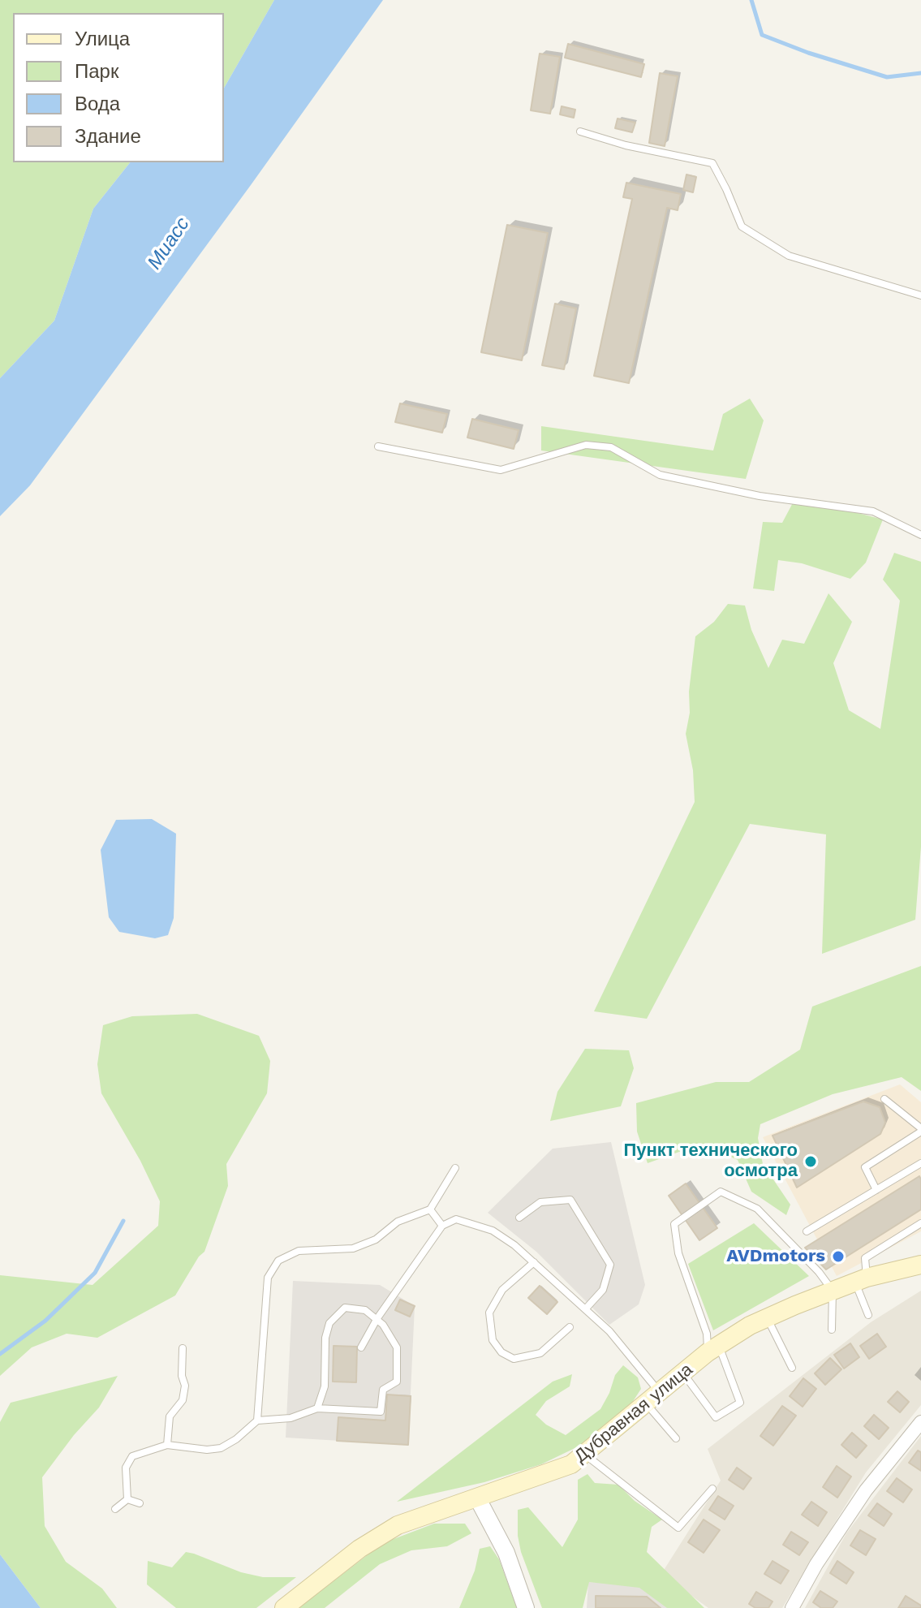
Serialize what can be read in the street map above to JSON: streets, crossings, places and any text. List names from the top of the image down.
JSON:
{
  "streets": {
    "main road": ["Дубравная улица"]
  },
  "water": ["Миасс"],
  "places": ["Пункт технического осмотра", "AVDmotors"],
  "legend": [
    "Улица",
    "Парк",
    "Вода",
    "Здание"
  ]
}
